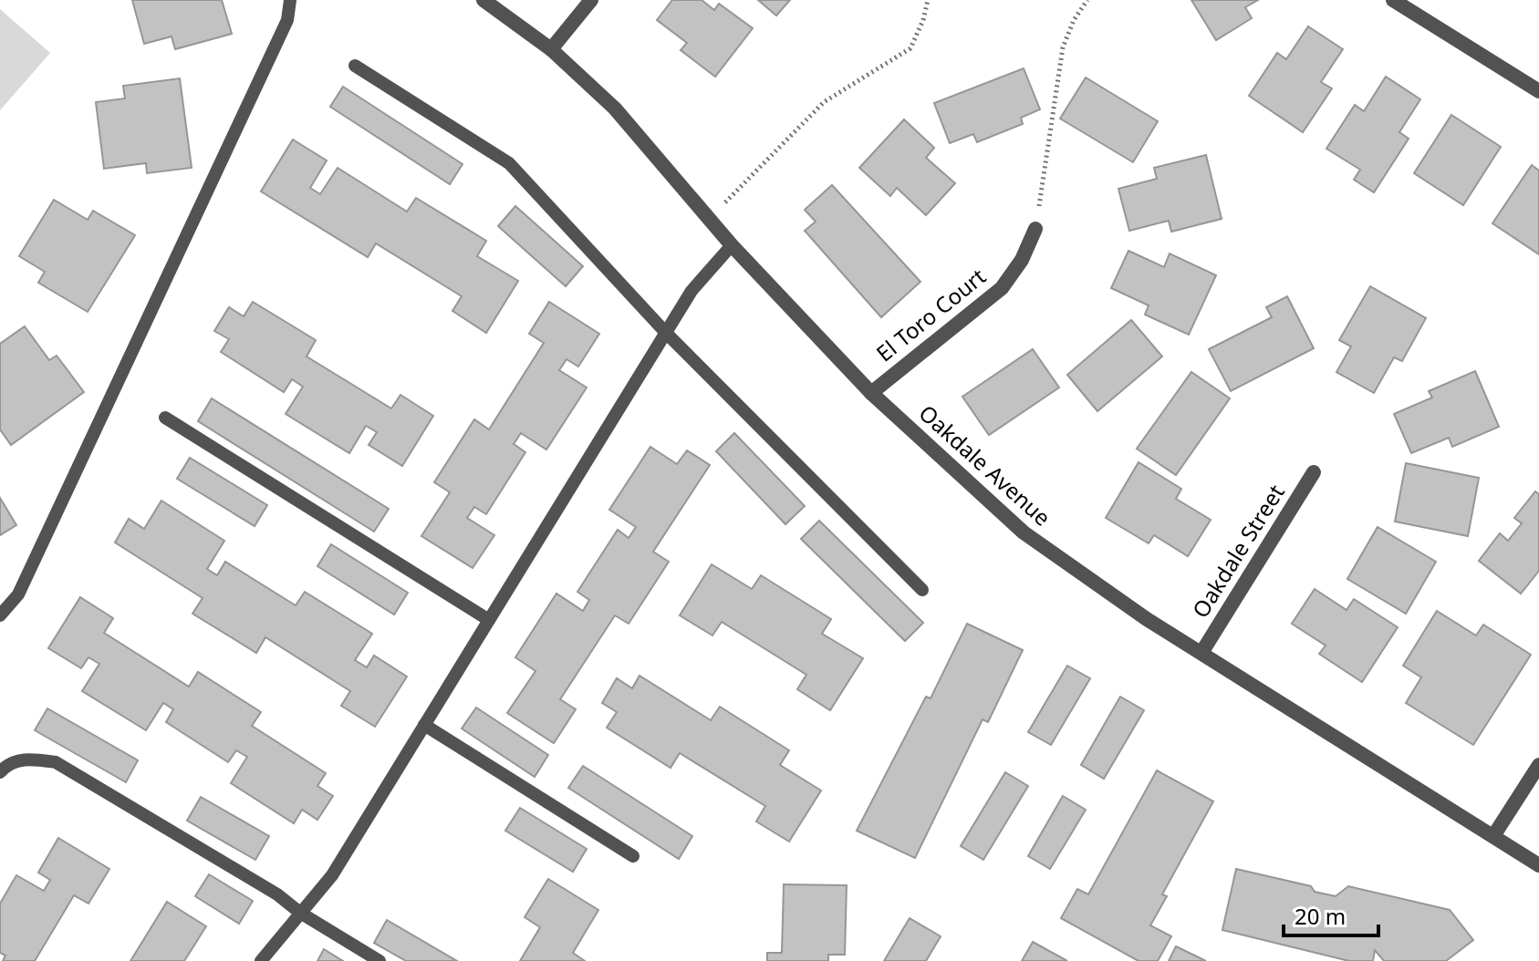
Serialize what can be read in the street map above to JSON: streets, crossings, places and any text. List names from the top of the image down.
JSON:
{
  "streets": {
    "street": ["El Toro Court", "Oakdale Avenue", "Oakdale Street"]
  },
  "crossings": [
    ["El Toro Court", "Oakdale Avenue"],
    ["Oakdale Avenue", "Oakdale Street"]
  ],
  "scale_bar": "20 m"
}
